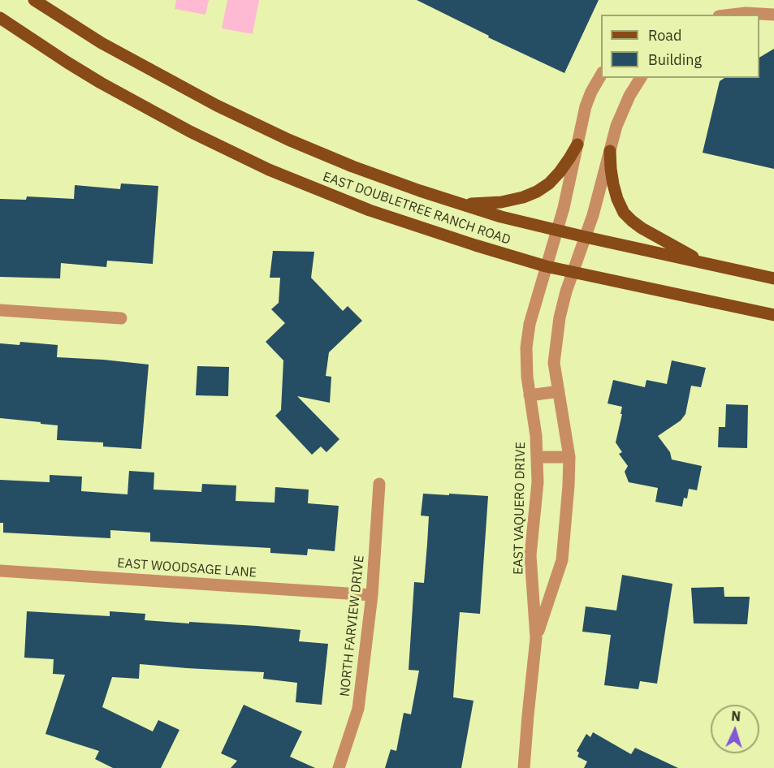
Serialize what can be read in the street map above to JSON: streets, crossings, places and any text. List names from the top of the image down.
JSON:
{
  "streets": {
    "main road": ["EAST DOUBLETREE RANCH ROAD"],
    "street": ["EAST VAQUERO DRIVE", "EAST WOODSAGE LANE", "NORTH FARVIEW DRIVE"]
  },
  "crossings": [
    ["EAST DOUBLETREE RANCH ROAD", "EAST VAQUERO DRIVE"],
    ["EAST WOODSAGE LANE", "NORTH FARVIEW DRIVE"]
  ],
  "legend": ["Road", "Building"],
  "north": "top"
}
